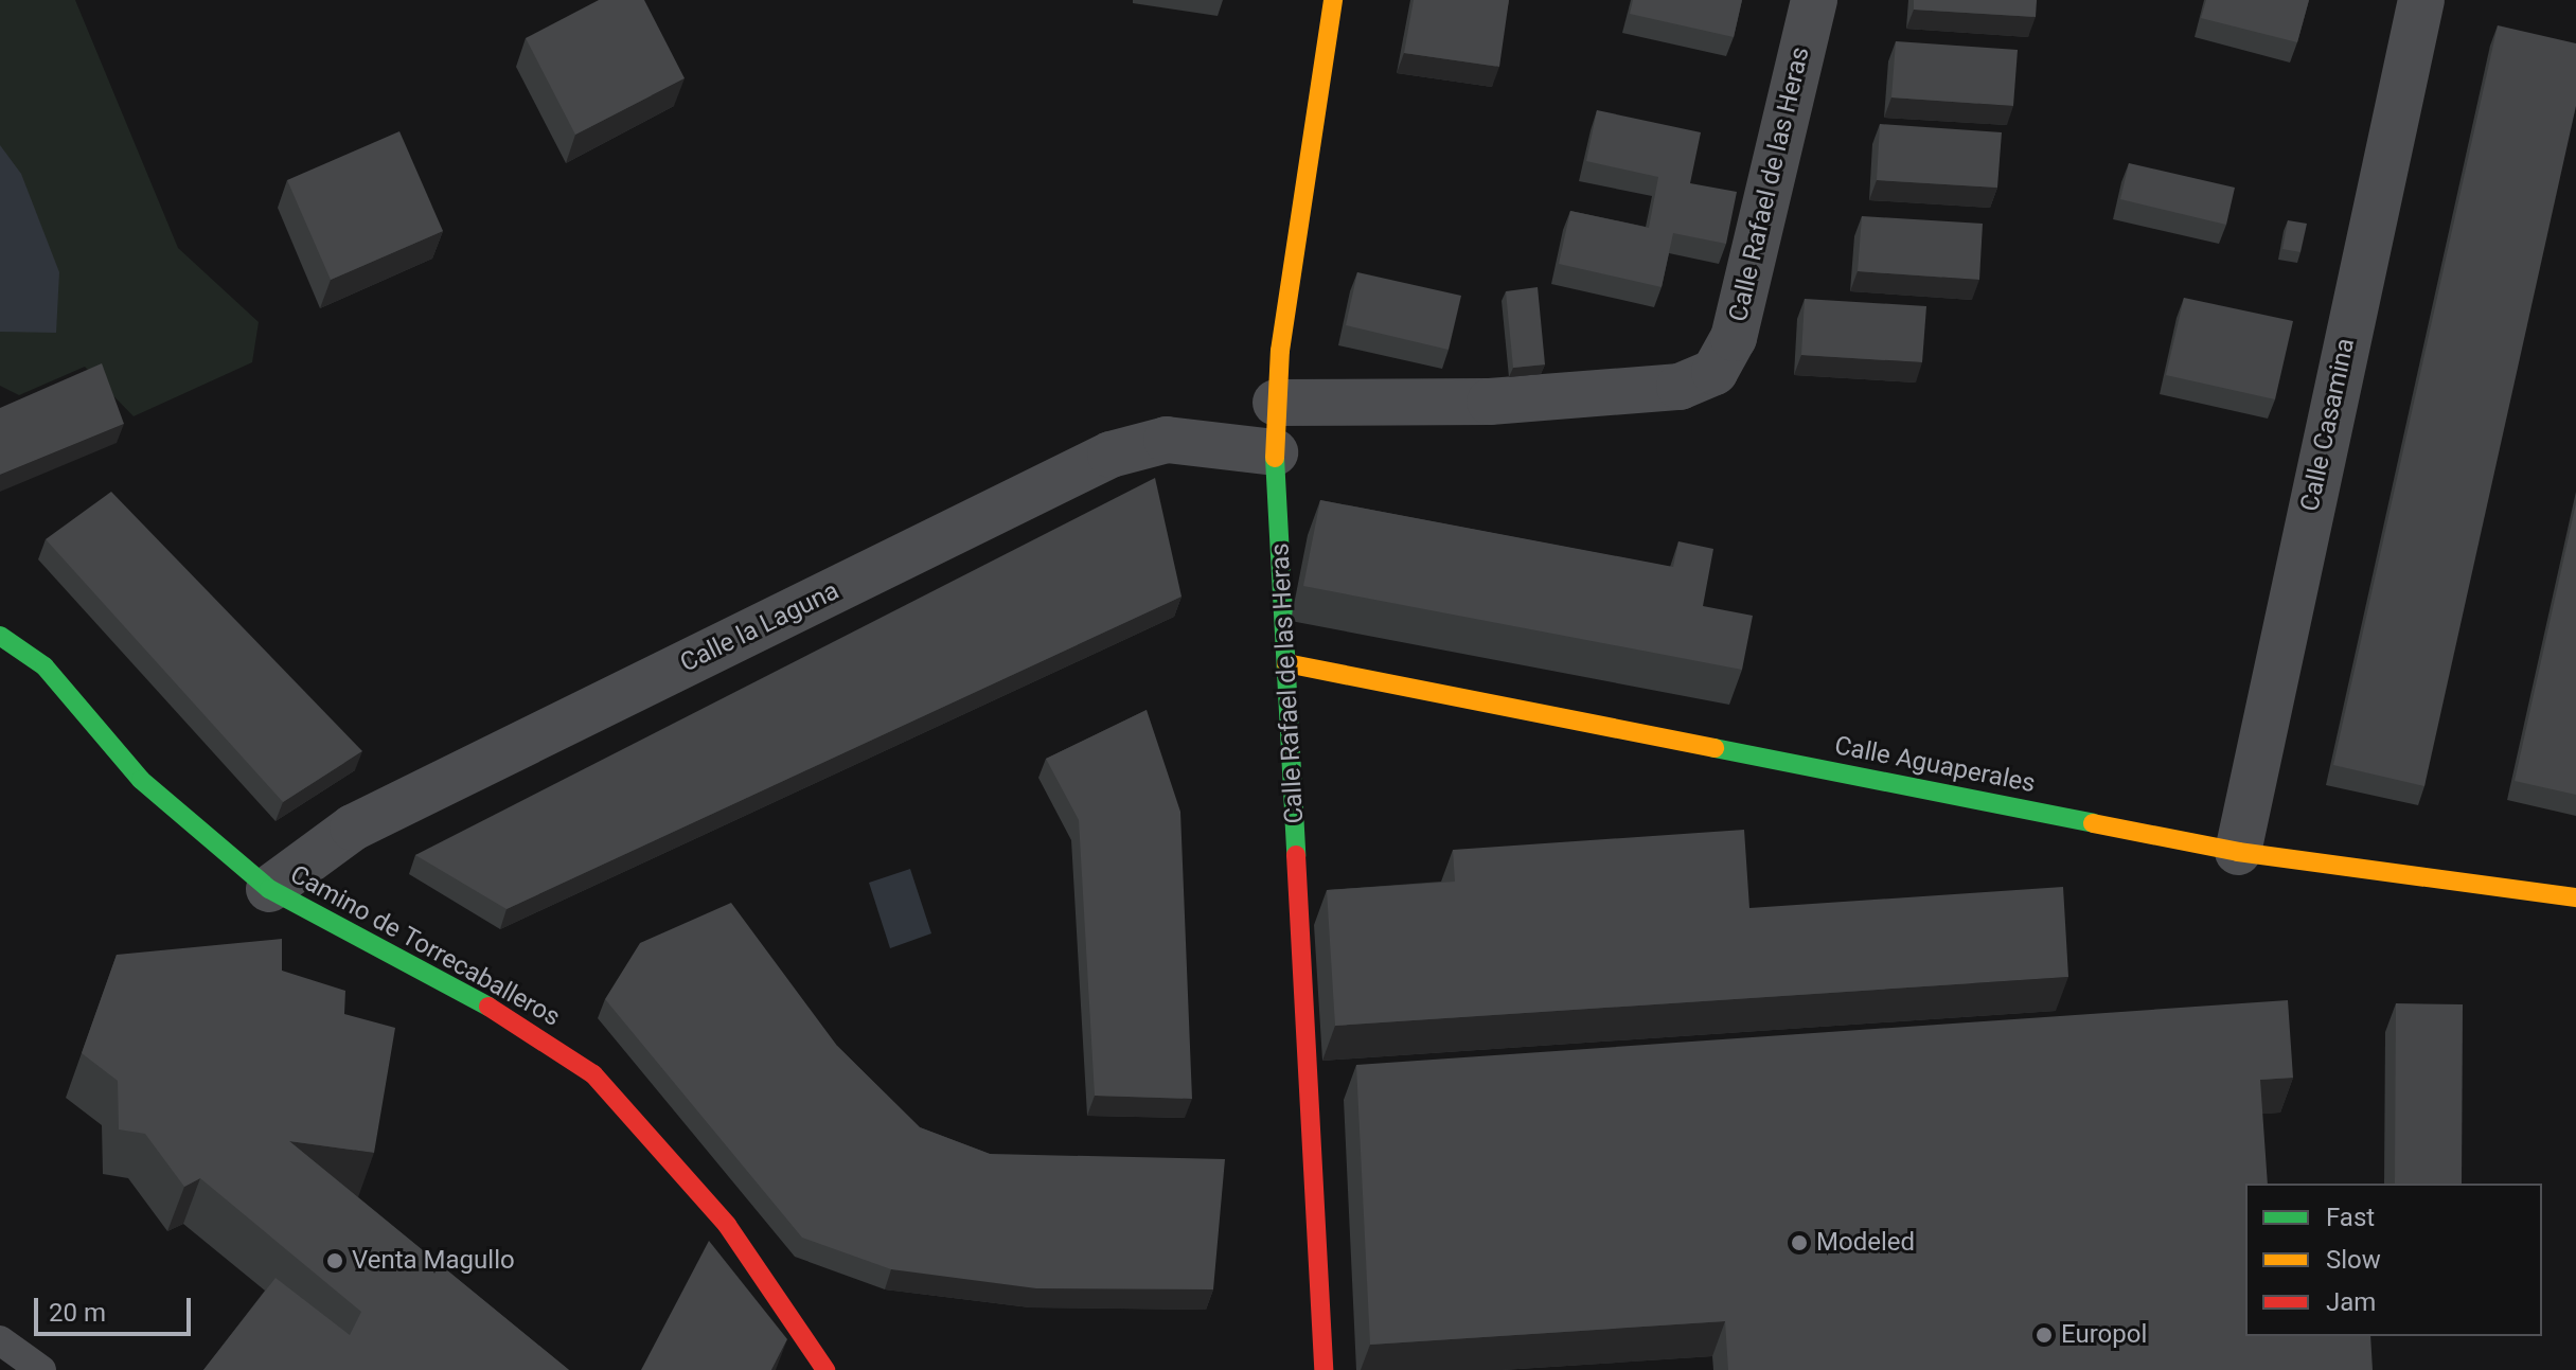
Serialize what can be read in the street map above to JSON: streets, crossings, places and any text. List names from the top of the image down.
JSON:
{
  "streets": {
    "street": [
      "Calle Rafael de las Heras",
      "Calle Casamina",
      "Calle la Laguna",
      "Calle Aguaperales",
      "Camino de Torrecaballeros"
    ]
  },
  "crossings": [
    ["Calle Rafael de las Heras", "Calle la Laguna"],
    ["Calle Rafael de las Heras", "Calle Aguaperales"],
    ["Calle Casamina", "Calle Aguaperales"],
    ["Calle la Laguna", "Camino de Torrecaballeros"]
  ],
  "places": ["Modeled", "Venta Magullo", "Europol"],
  "legend": ["Fast", "Slow", "Jam"],
  "scale_bar": "20 m"
}
